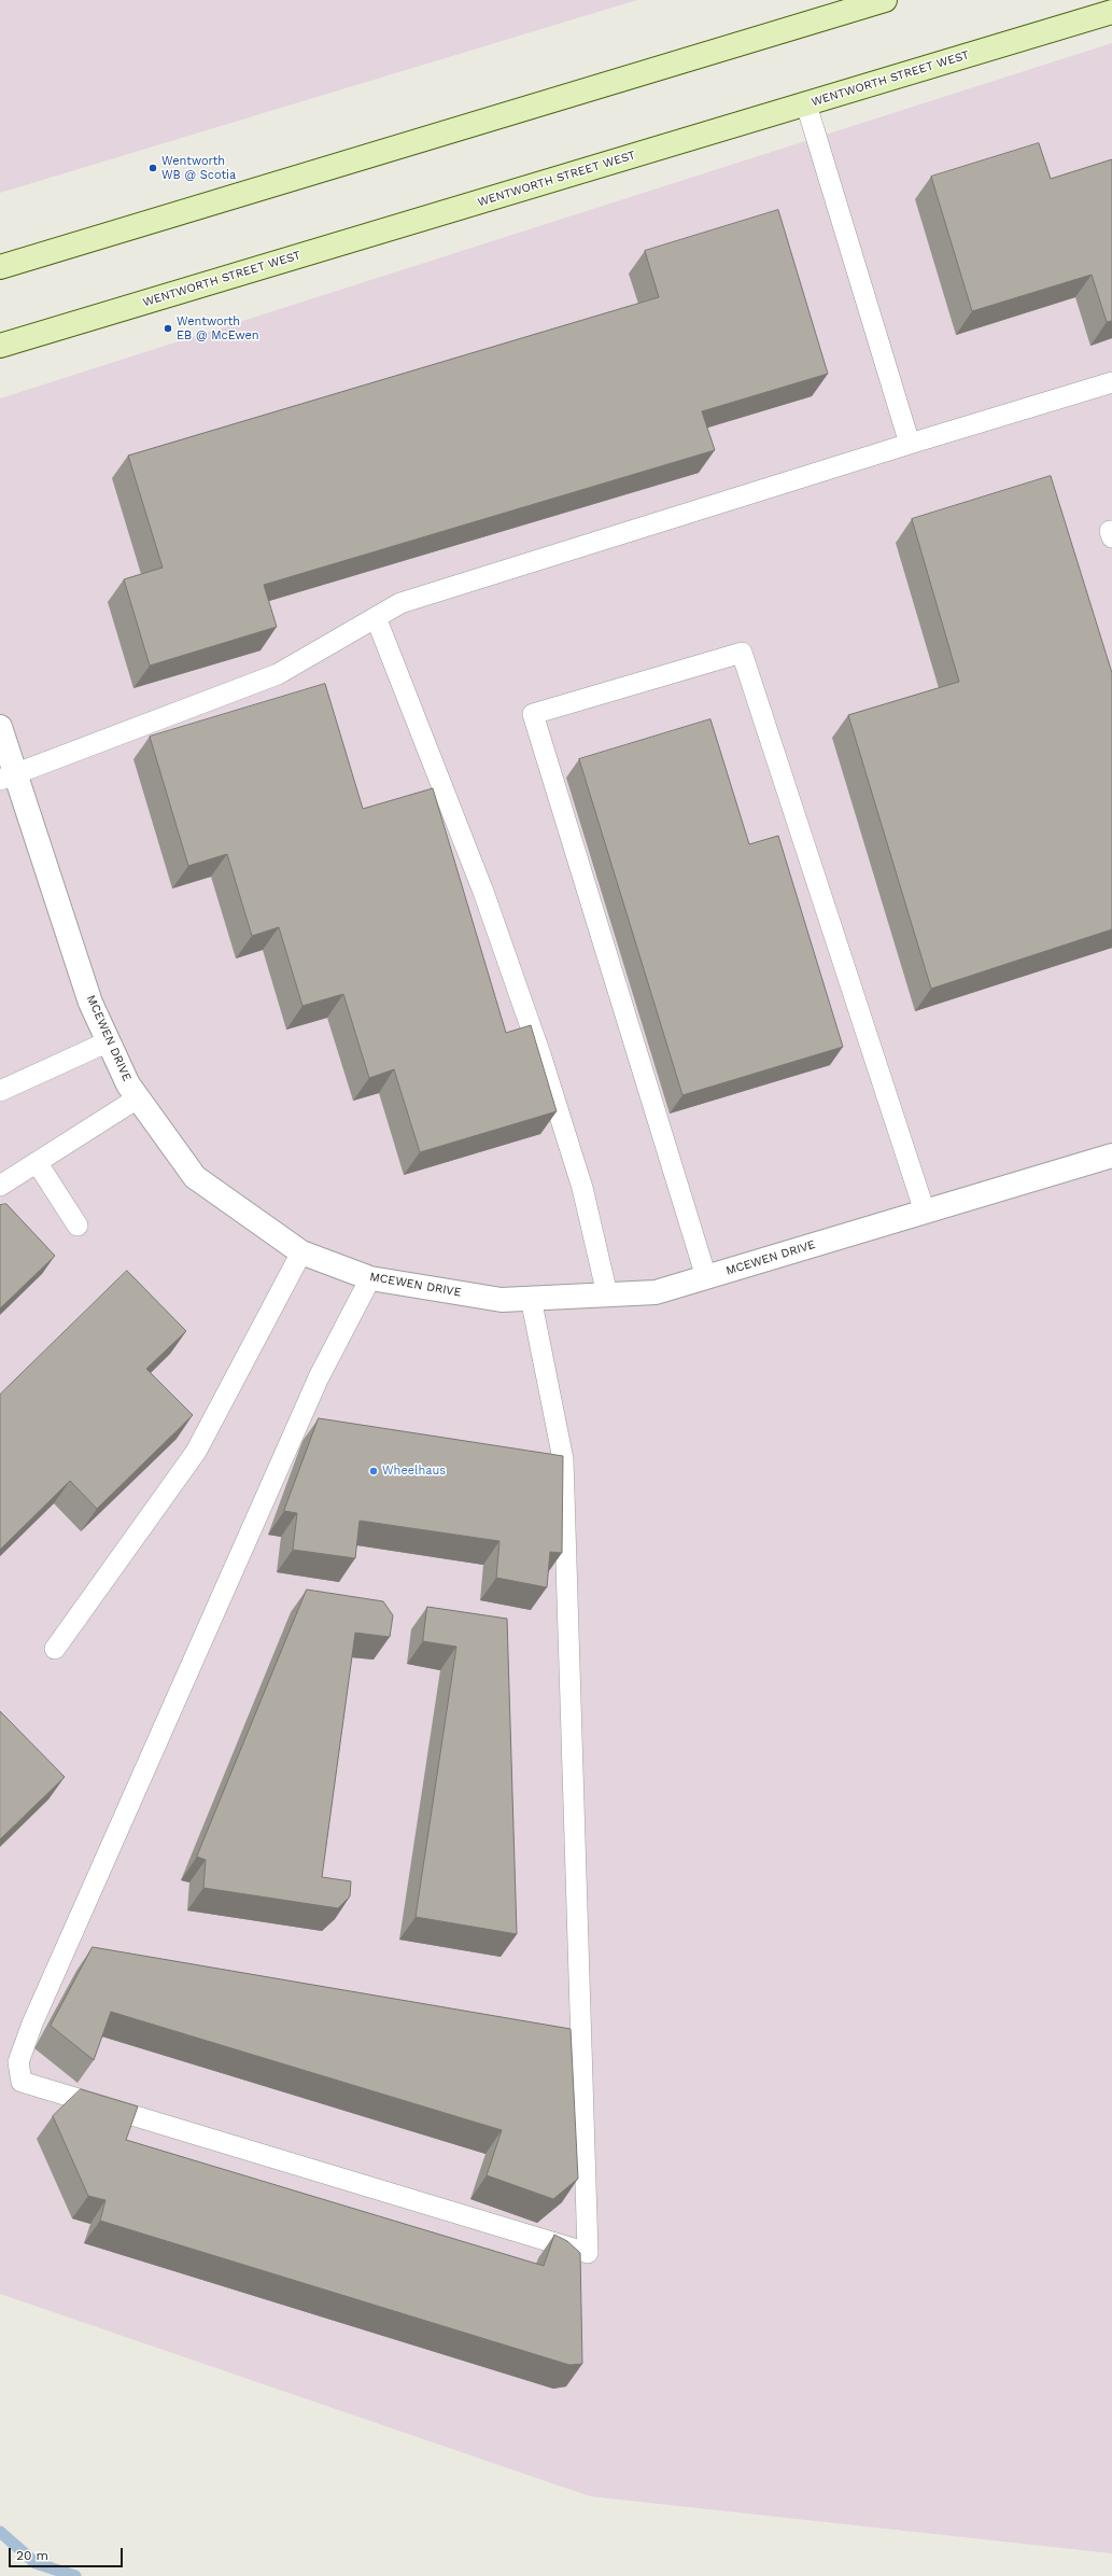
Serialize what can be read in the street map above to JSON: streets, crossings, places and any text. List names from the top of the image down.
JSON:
{
  "streets": {
    "main road": ["WENTWORTH STREET WEST"],
    "street": ["MCEWEN DRIVE"]
  },
  "places": ["Wentworth WB @ Scotia", "Wentworth EB @ McEwen", "Wheelhaus"],
  "scale_bar": "20 m"
}
